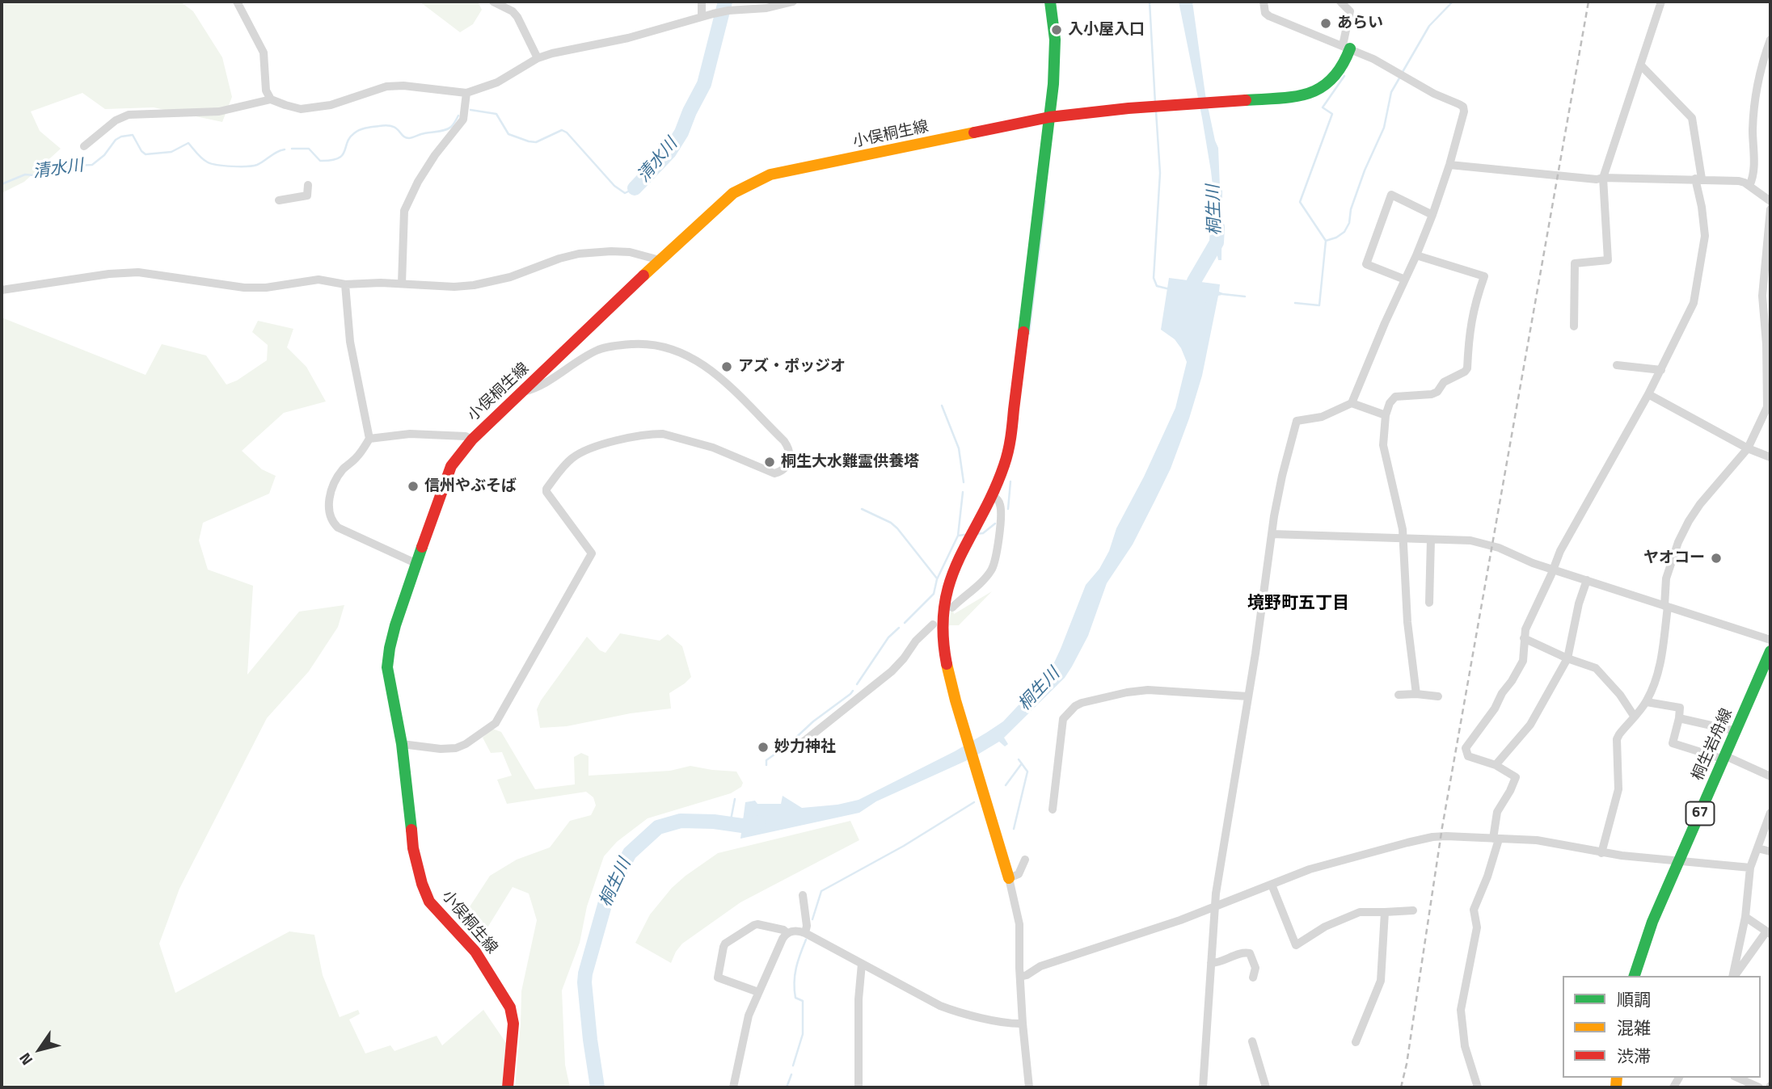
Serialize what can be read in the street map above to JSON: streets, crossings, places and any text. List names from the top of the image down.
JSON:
{
  "streets": {
    "main road": ["小俣桐生線", "桐生岩舟線", "67"]
  },
  "districts": ["境野町五丁目"],
  "water": ["清水川", "桐生川"],
  "places": [
    "あらい",
    "入小屋入口",
    "アズ・ポッジオ",
    "桐生大水難霊供養塔",
    "信州やぶそば",
    "ヤオコー",
    "妙力神社"
  ],
  "legend": ["順調", "混雑", "渋滞"],
  "north": "bottom left"
}
